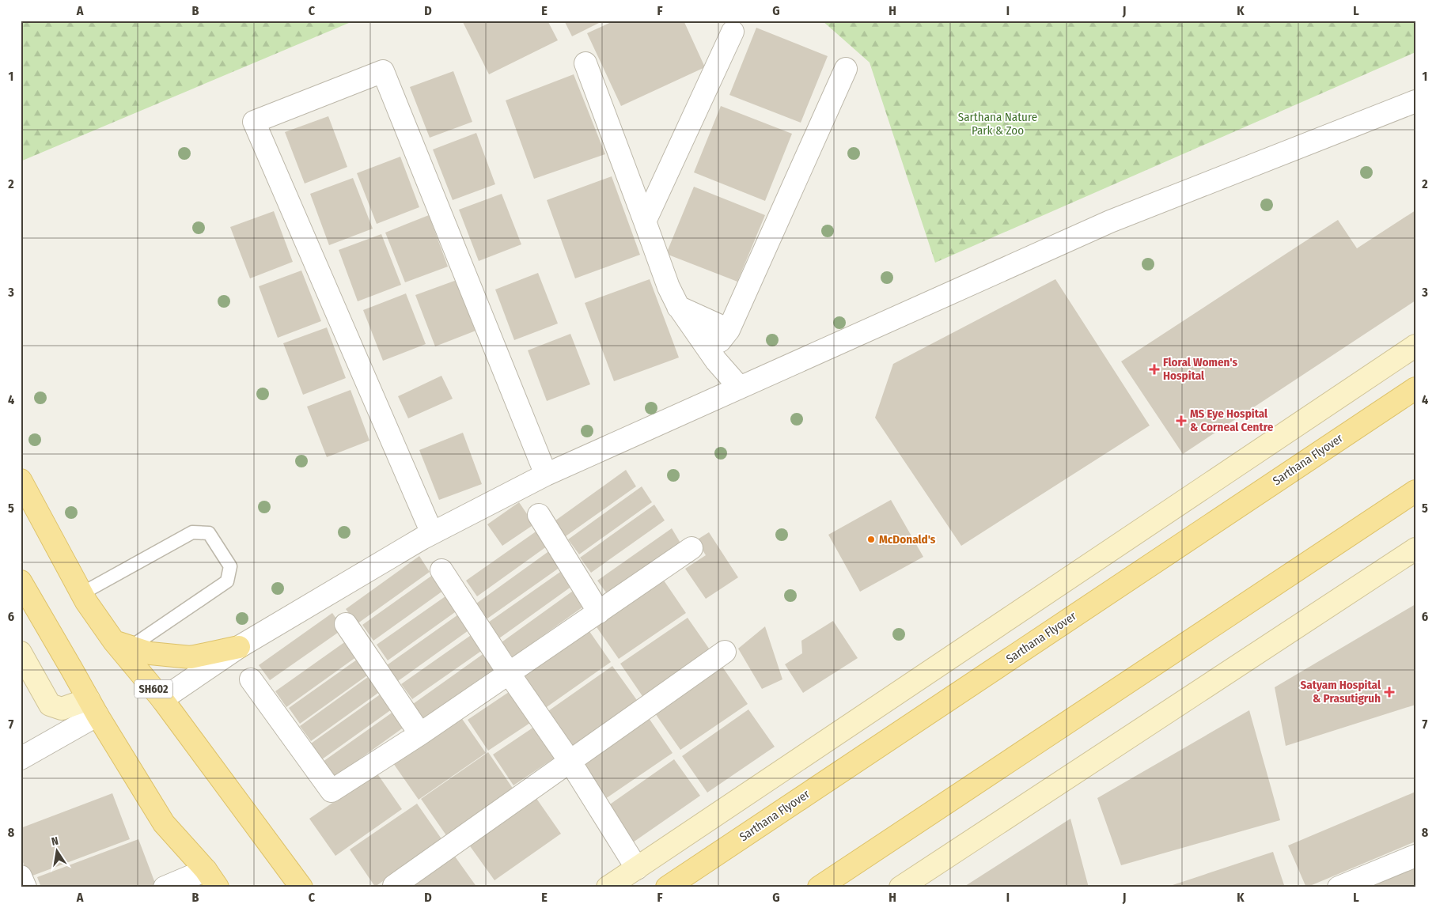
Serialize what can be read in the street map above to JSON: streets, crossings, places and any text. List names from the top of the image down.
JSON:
{
  "streets": {
    "main road": ["Sarthana Flyover", "SH602"]
  },
  "parks": ["Sarthana Nature Park & Zoo"],
  "places": {
    "health": ["Floral Women's Hospital", "MS Eye Hospital & Corneal Centre", "Satyam Hospital & Prasutigruh"],
    "other": ["McDonald's"]
  },
  "north": "top",
  "grid": {
    "columns": [
      "A",
      "B",
      "C",
      "D",
      "E",
      "F",
      "G",
      "H",
      "I",
      "J",
      "K",
      "L"
    ],
    "rows": [
      "1",
      "2",
      "3",
      "4",
      "5",
      "6",
      "7",
      "8"
    ]
  }
}
